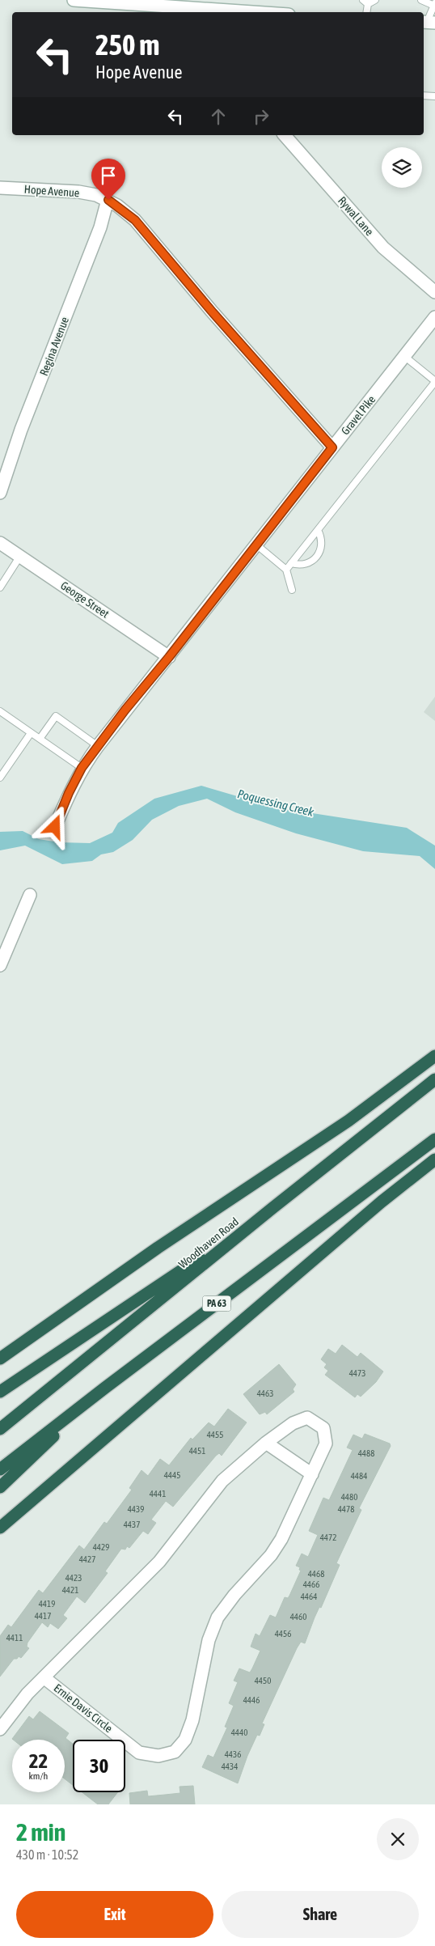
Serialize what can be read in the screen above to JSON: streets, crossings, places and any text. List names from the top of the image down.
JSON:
{
  "streets": {
    "highway": ["Woodhaven Road", "PA 63"],
    "street": [
      "Hope Avenue",
      "Rywal Lane",
      "Regina Avenue",
      "Gravel Pike",
      "George Street",
      "Ernie Davis Circle"
    ]
  },
  "crossings": [
    ["Hope Avenue", "Regina Avenue"],
    ["Hope Avenue", "Gravel Pike"],
    ["Gravel Pike", "George Street"]
  ],
  "water": ["Poquessing Creek"],
  "house_numbers": [
    "4473",
    "4463",
    "4455",
    "4451",
    "4488",
    "4445",
    "4484",
    "4441",
    "4480",
    "4439",
    "4478",
    "4437",
    "4472",
    "4429",
    "4427",
    "4468",
    "4423",
    "4466",
    "4421",
    "4464",
    "4419",
    "4417",
    "4460",
    "4456",
    "4411",
    "4450",
    "4446",
    "4440",
    "4436",
    "4434"
  ],
  "page": {
    "turn": ["250 m", "Hope Avenue"],
    "speed": "22 km/h",
    "limit": "30",
    "heading": ["2 min", "430 m · 10:52"],
    "buttons": ["Exit", "Share"]
  }
}
